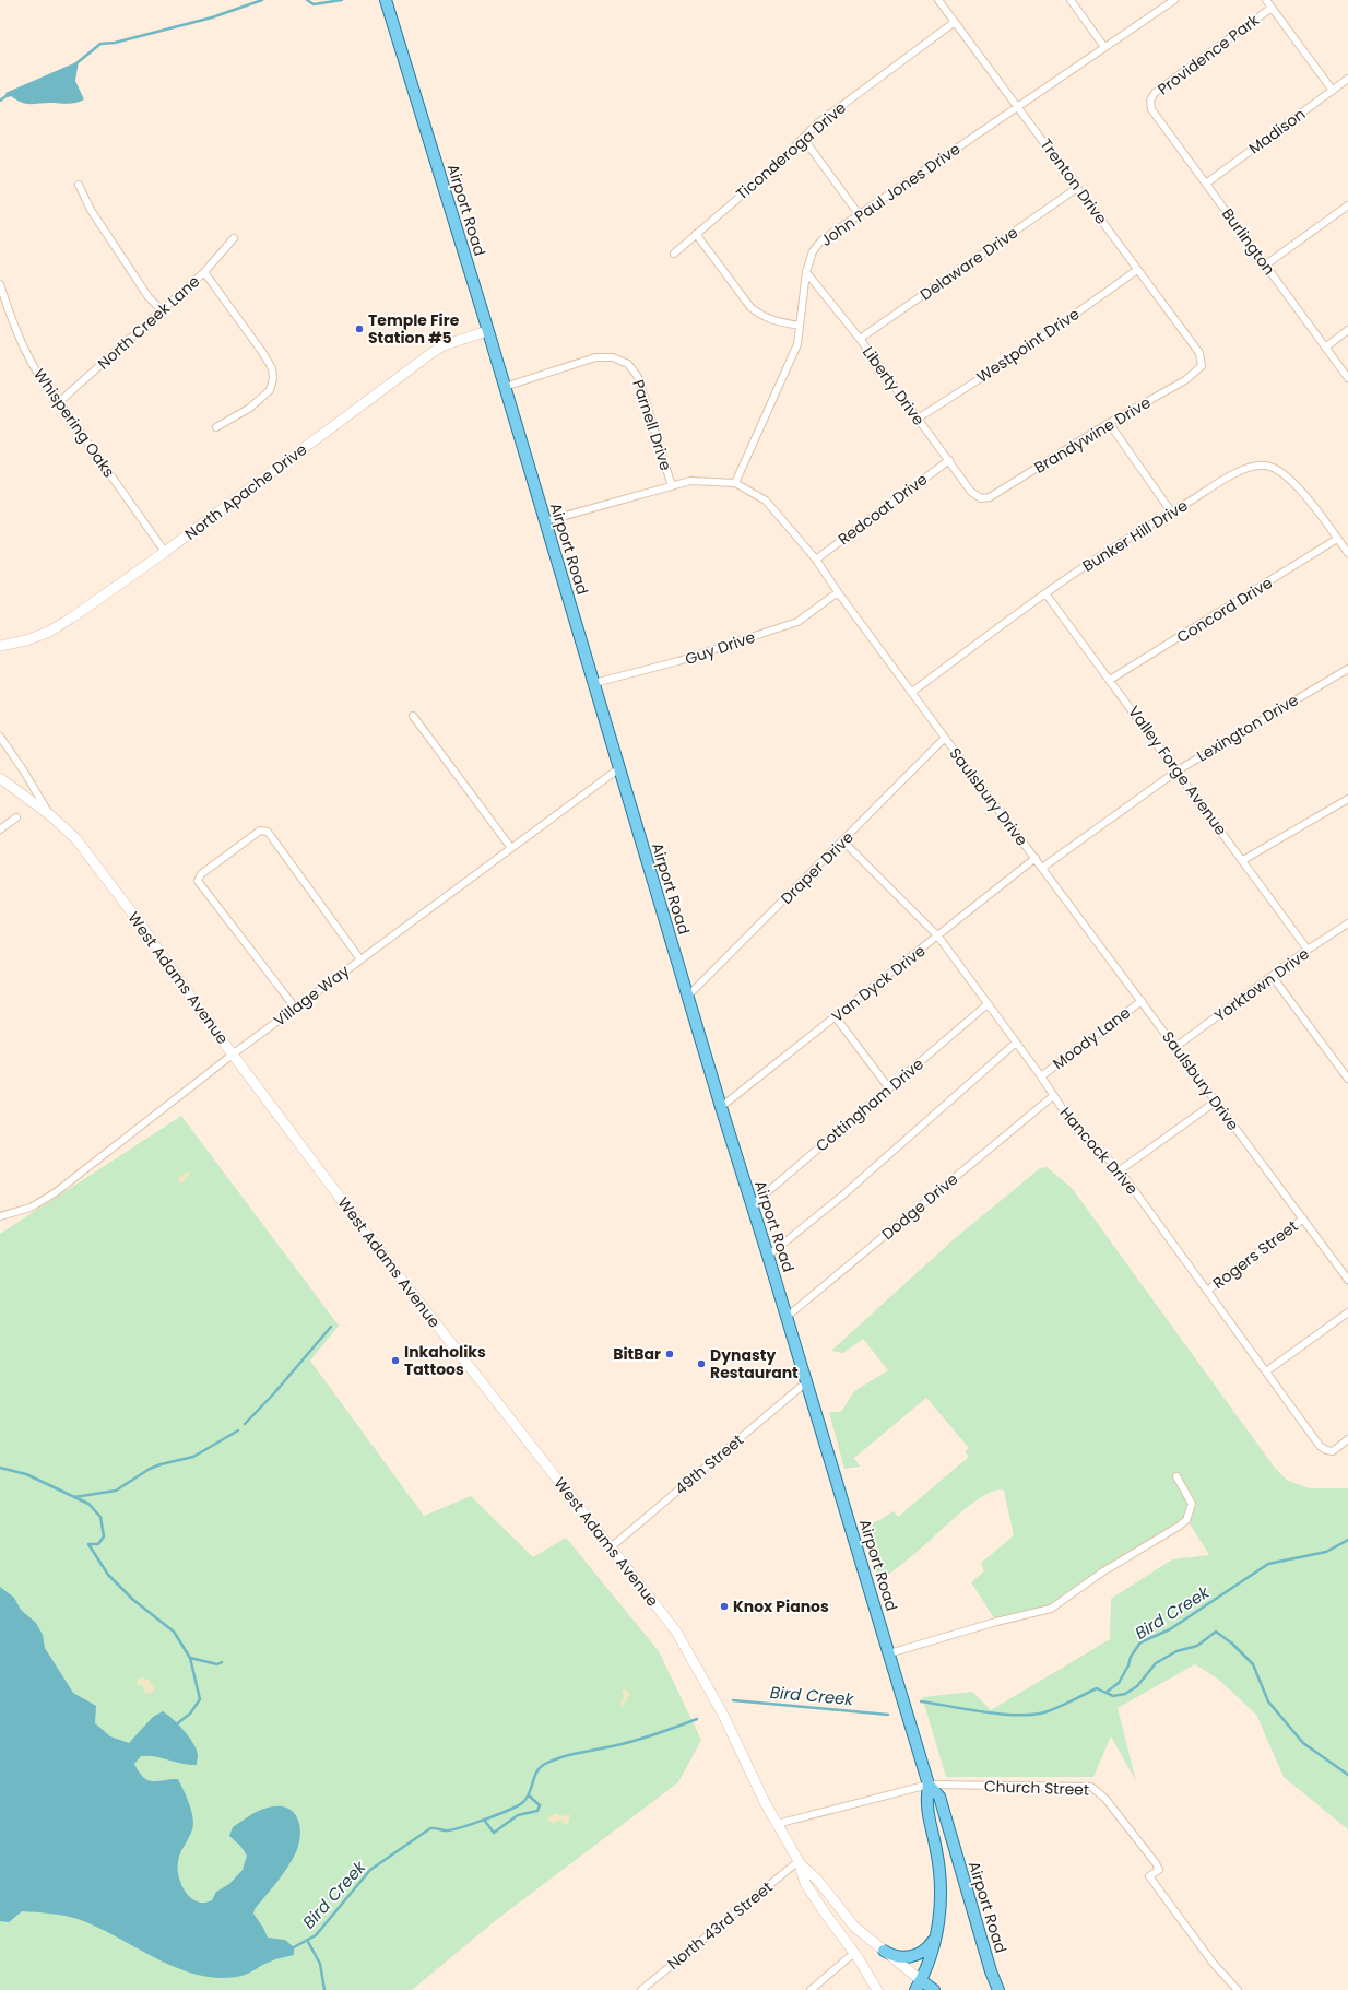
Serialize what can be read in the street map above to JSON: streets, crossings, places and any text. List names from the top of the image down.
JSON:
{
  "streets": {
    "main road": ["Airport Road", "North Apache Drive", "West Adams Avenue"],
    "street": [
      "Providence Park",
      "Madison",
      "Ticonderoga Drive",
      "Trenton Drive",
      "John Paul Jones Drive",
      "Burlington",
      "Delaware Drive",
      "North Creek Lane",
      "Westpoint Drive",
      "Liberty Drive",
      "Whispering Oaks",
      "Parnell Drive",
      "Brandywine Drive",
      "Redcoat Drive",
      "Bunker Hill Drive",
      "Concord Drive",
      "Guy Drive",
      "Lexington Drive",
      "Valley Forge Avenue",
      "Saulsbury Drive",
      "Draper Drive",
      "Van Dyck Drive",
      "Yorktown Drive",
      "Village Way",
      "Moody Lane",
      "Cottingham Drive",
      "Hancock Drive",
      "Dodge Drive",
      "Rogers Street",
      "49th Street",
      "Church Street",
      "North 43rd Street"
    ]
  },
  "crossings": [
    ["Providence Park", "Burlington"],
    ["Madison", "Burlington"],
    ["Ticonderoga Drive", "Trenton Drive"],
    ["Trenton Drive", "John Paul Jones Drive"],
    ["Trenton Drive", "Delaware Drive"],
    ["Trenton Drive", "Westpoint Drive"],
    ["Trenton Drive", "Brandywine Drive"],
    ["John Paul Jones Drive", "Liberty Drive"],
    ["John Paul Jones Drive", "Saulsbury Drive"],
    ["Airport Road", "Parnell Drive"],
    ["Airport Road", "North Apache Drive"],
    ["Airport Road", "Guy Drive"],
    ["Airport Road", "Saulsbury Drive"],
    ["Airport Road", "Draper Drive"],
    ["Airport Road", "West Adams Avenue"],
    ["Airport Road", "Van Dyck Drive"],
    ["Airport Road", "Village Way"],
    ["Airport Road", "Cottingham Drive"],
    ["Airport Road", "Dodge Drive"],
    ["Airport Road", "49th Street"],
    ["Airport Road", "Church Street"],
    ["Delaware Drive", "Liberty Drive"],
    ["North Creek Lane", "Whispering Oaks"],
    ["Westpoint Drive", "Liberty Drive"],
    ["Liberty Drive", "Brandywine Drive"],
    ["Liberty Drive", "Redcoat Drive"],
    ["Whispering Oaks", "North Apache Drive"],
    ["Parnell Drive", "Saulsbury Drive"],
    ["Redcoat Drive", "Saulsbury Drive"],
    ["Bunker Hill Drive", "Concord Drive"],
    ["Bunker Hill Drive", "Valley Forge Avenue"],
    ["Bunker Hill Drive", "Saulsbury Drive"],
    ["Concord Drive", "Valley Forge Avenue"],
    ["Guy Drive", "Saulsbury Drive"],
    ["Lexington Drive", "Valley Forge Avenue"],
    ["Lexington Drive", "Saulsbury Drive"],
    ["Valley Forge Avenue", "Yorktown Drive"],
    ["Saulsbury Drive", "Draper Drive"],
    ["Saulsbury Drive", "Van Dyck Drive"],
    ["Saulsbury Drive", "Yorktown Drive"],
    ["Saulsbury Drive", "Moody Lane"],
    ["Saulsbury Drive", "Rogers Street"],
    ["Draper Drive", "Hancock Drive"],
    ["West Adams Avenue", "Village Way"],
    ["West Adams Avenue", "49th Street"],
    ["West Adams Avenue", "North 43rd Street"],
    ["Van Dyck Drive", "Hancock Drive"],
    ["Moody Lane", "Hancock Drive"],
    ["Cottingham Drive", "Hancock Drive"],
    ["Hancock Drive", "Dodge Drive"],
    ["Hancock Drive", "Rogers Street"]
  ],
  "water": ["Bird Creek"],
  "places": [
    "Temple Fire Station #5",
    "BitBar",
    "Inkaholiks Tattoos",
    "Dynasty Restaurant",
    "Knox Pianos"
  ]
}
